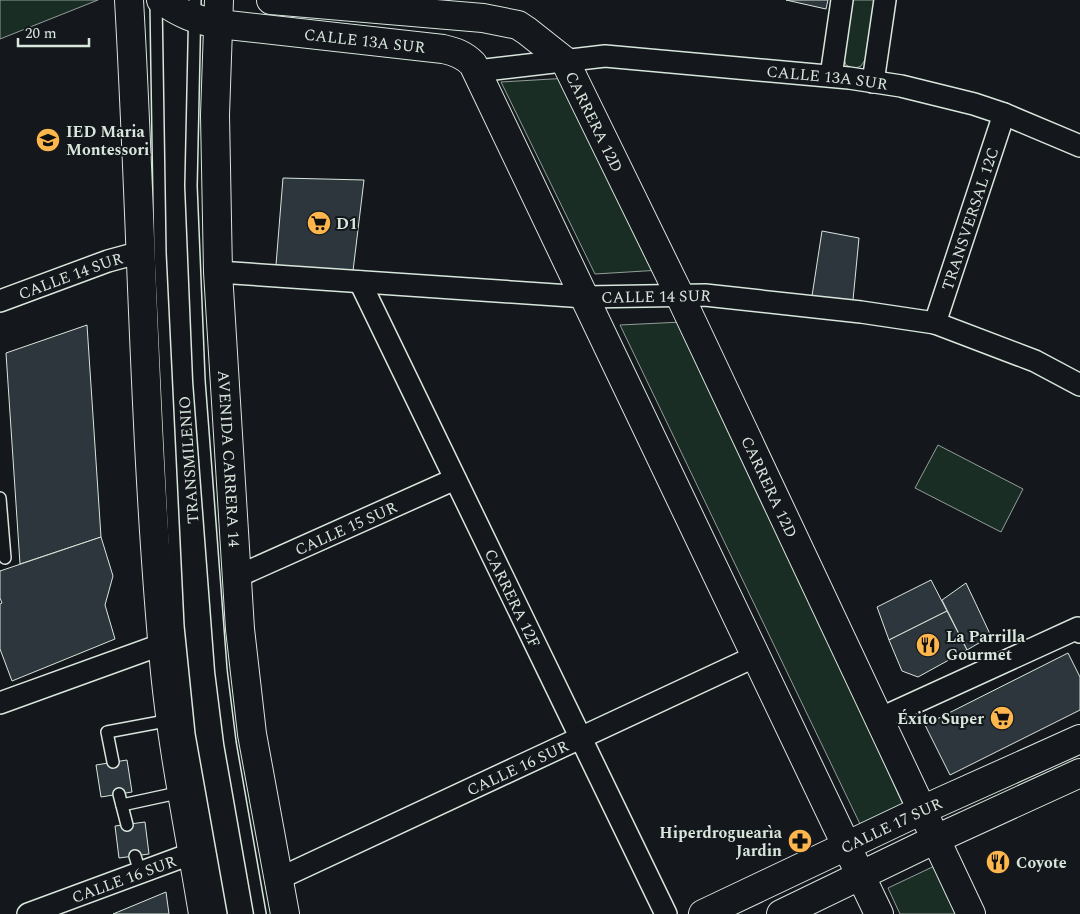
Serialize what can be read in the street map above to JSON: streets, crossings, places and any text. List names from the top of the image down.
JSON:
{
  "streets": {
    "street": [
      "CALLE 13A SUR",
      "CARRERA 12D",
      "TRANSVERSAL 12C",
      "CALLE 14 SUR",
      "AVENIDA CARRERA 14",
      "CALLE 15 SUR",
      "CARRERA 12F",
      "CALLE 16 SUR",
      "CALLE 17 SUR"
    ],
    "lane": ["TRANSMILENIO"]
  },
  "crossings": [
    ["CALLE 13A SUR", "CARRERA 12D"],
    ["CALLE 13A SUR", "TRANSVERSAL 12C"],
    ["CALLE 13A SUR", "AVENIDA CARRERA 14"],
    ["CALLE 13A SUR", "TRANSMILENIO"],
    ["CARRERA 12D", "CALLE 14 SUR"],
    ["CARRERA 12D", "CALLE 17 SUR"],
    ["TRANSVERSAL 12C", "CALLE 14 SUR"],
    ["CALLE 14 SUR", "AVENIDA CARRERA 14"],
    ["CALLE 14 SUR", "CARRERA 12F"],
    ["AVENIDA CARRERA 14", "TRANSMILENIO"],
    ["AVENIDA CARRERA 14", "CALLE 15 SUR"],
    ["AVENIDA CARRERA 14", "CALLE 16 SUR"],
    ["CALLE 15 SUR", "CARRERA 12F"],
    ["CARRERA 12F", "CALLE 16 SUR"]
  ],
  "places": {
    "school or university": ["IED Maria Montessori"],
    "supermarket": ["D1", "Éxito Super"],
    "restaurant": ["La Parrilla Gourmet", "Coyote"],
    "pharmacy": ["Hiperdroguearìa Jardin"]
  },
  "scale_bar": "20 m"
}
